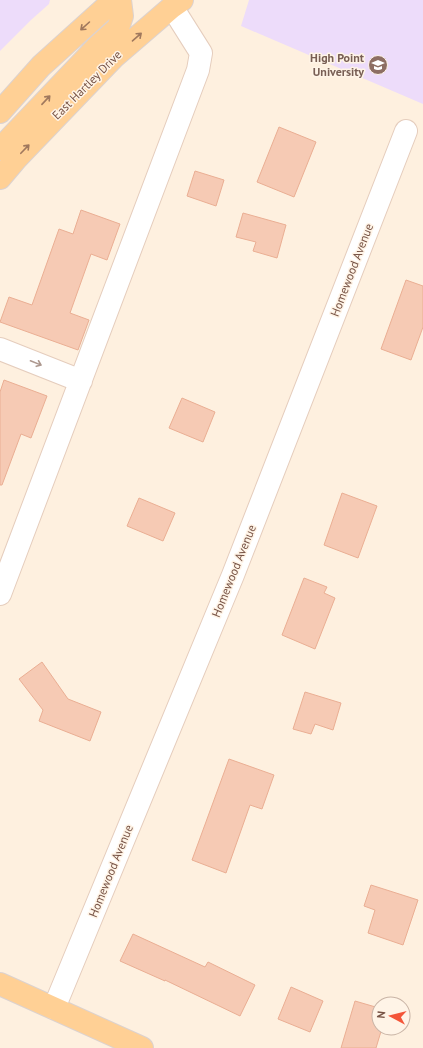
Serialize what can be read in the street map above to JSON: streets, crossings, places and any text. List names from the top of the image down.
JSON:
{
  "streets": {
    "main road": ["East Hartley Drive"],
    "street": ["Homewood Avenue"]
  },
  "places": {
    "school or university": ["High Point University"]
  },
  "north": "left"
}
